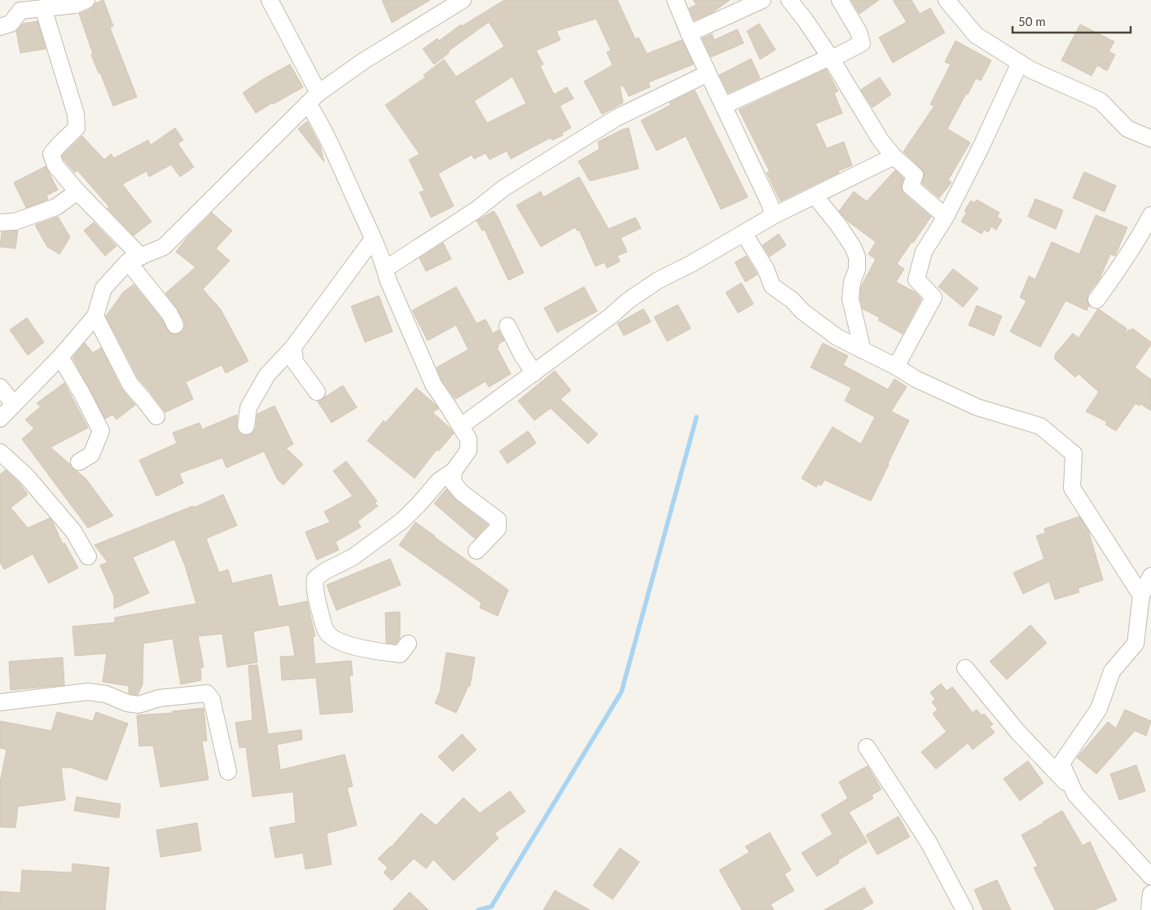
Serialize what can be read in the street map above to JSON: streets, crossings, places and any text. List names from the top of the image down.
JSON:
{
  "scale_bar": "50 m"
}
